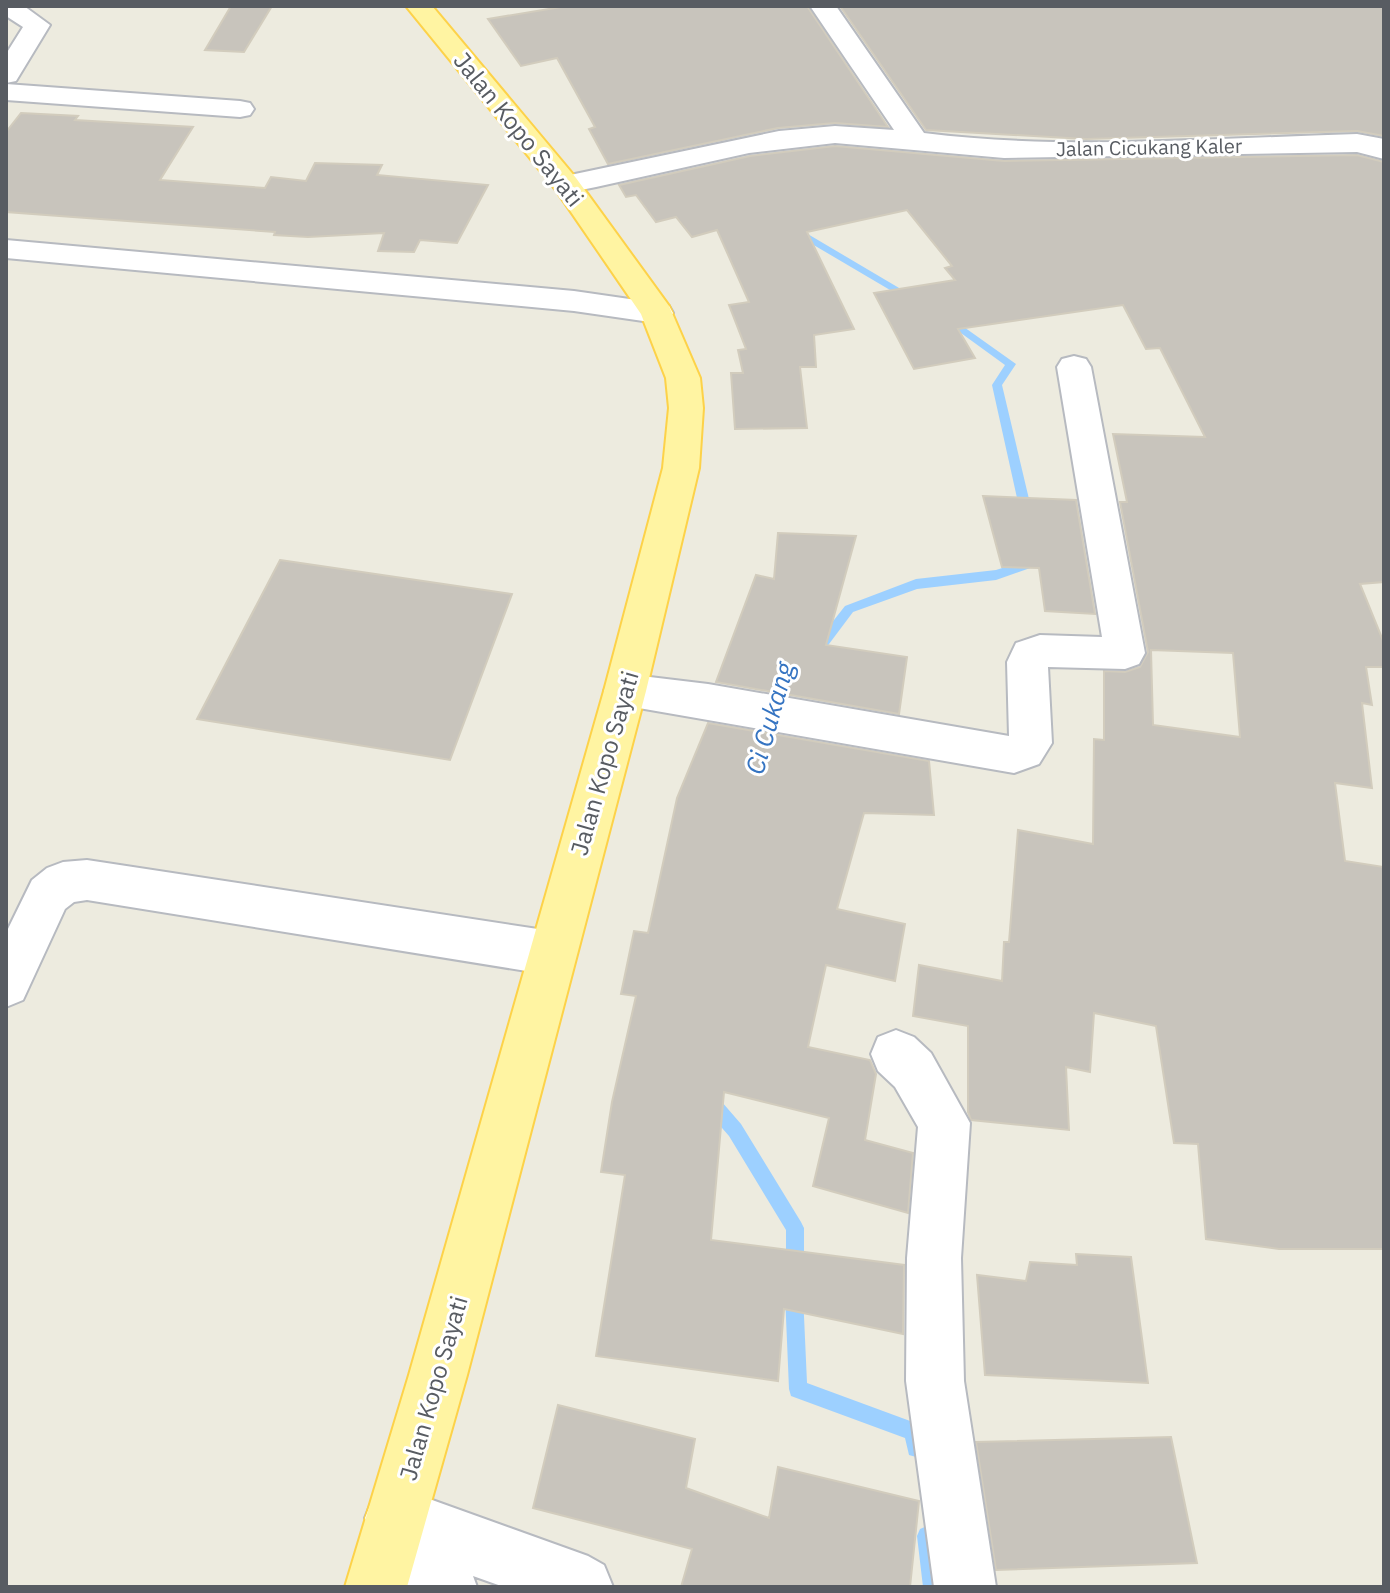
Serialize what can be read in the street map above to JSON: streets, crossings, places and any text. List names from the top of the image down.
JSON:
{
  "streets": {
    "main road": ["Jalan Kopo Sayati"],
    "street": ["Jalan Cicukang Kaler"]
  },
  "crossings": [
    ["Jalan Kopo Sayati", "Jalan Cicukang Kaler"]
  ],
  "water": ["Ci Cukang"]
}
